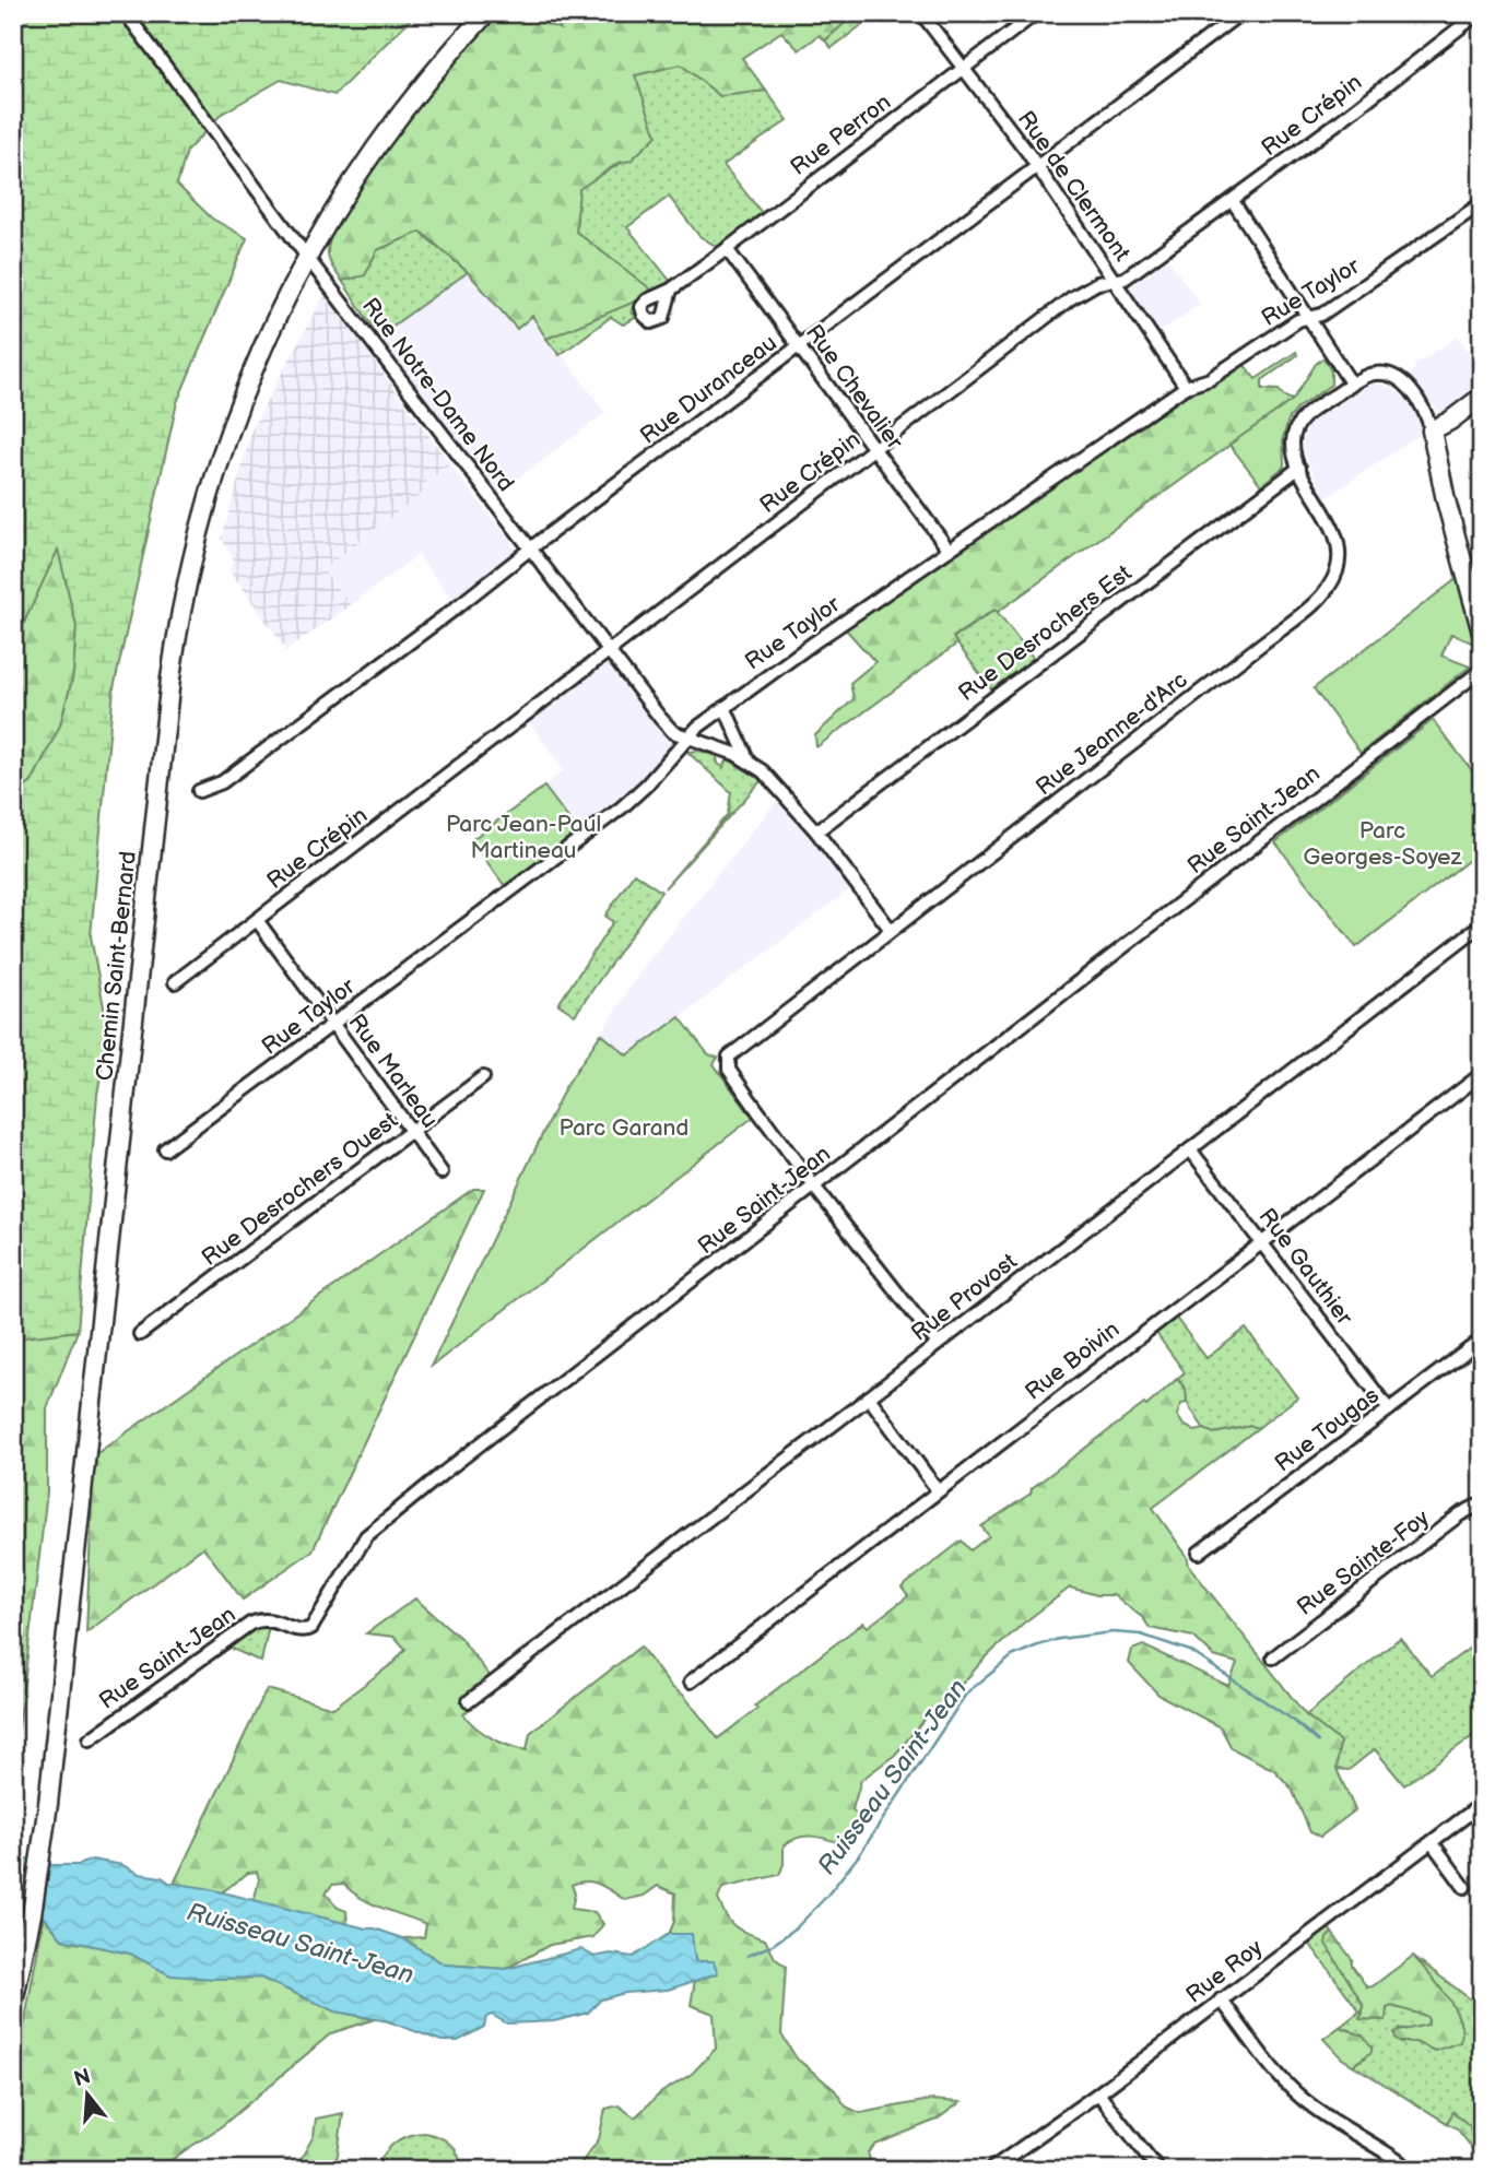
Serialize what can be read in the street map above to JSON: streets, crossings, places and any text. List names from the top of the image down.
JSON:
{
  "streets": {
    "street": [
      "Rue Crépin",
      "Rue Perron",
      "Rue de Clermont",
      "Rue Taylor",
      "Rue Chevalier",
      "Rue Duranceau",
      "Rue Notre-Dame Nord",
      "Rue Desrochers Est",
      "Rue Jeanne-d'Arc",
      "Rue Saint-Jean",
      "Chemin Saint-Bernard",
      "Rue Marleau",
      "Rue Desrochers Ouest",
      "Rue Gauthier",
      "Rue Provost",
      "Rue Boivin",
      "Rue Tougas",
      "Rue Sainte-Foy",
      "Rue Roy"
    ]
  },
  "crossings": [
    ["Rue Crépin", "Rue de Clermont"],
    ["Rue Crépin", "Rue Chevalier"],
    ["Rue Crépin", "Rue Notre-Dame Nord"],
    ["Rue Crépin", "Rue Marleau"],
    ["Rue Perron", "Rue de Clermont"],
    ["Rue Perron", "Rue Chevalier"],
    ["Rue de Clermont", "Rue Taylor"],
    ["Rue de Clermont", "Rue Duranceau"],
    ["Rue Taylor", "Rue Chevalier"],
    ["Rue Taylor", "Rue Notre-Dame Nord"],
    ["Rue Taylor", "Rue Marleau"],
    ["Rue Chevalier", "Rue Duranceau"],
    ["Rue Duranceau", "Rue Notre-Dame Nord"],
    ["Rue Notre-Dame Nord", "Rue Desrochers Est"],
    ["Rue Notre-Dame Nord", "Rue Jeanne-d'Arc"],
    ["Rue Notre-Dame Nord", "Chemin Saint-Bernard"],
    ["Rue Desrochers Est", "Rue Jeanne-d'Arc"],
    ["Rue Jeanne-d'Arc", "Rue Saint-Jean"],
    ["Rue Marleau", "Rue Desrochers Ouest"],
    ["Rue Gauthier", "Rue Provost"],
    ["Rue Gauthier", "Rue Boivin"],
    ["Rue Gauthier", "Rue Tougas"]
  ],
  "water": ["Ruisseau Saint-Jean"],
  "parks": ["Parc Jean-Paul Martineau", "Parc Georges-Soyez", "Parc Garand"],
  "north": "top"
}
